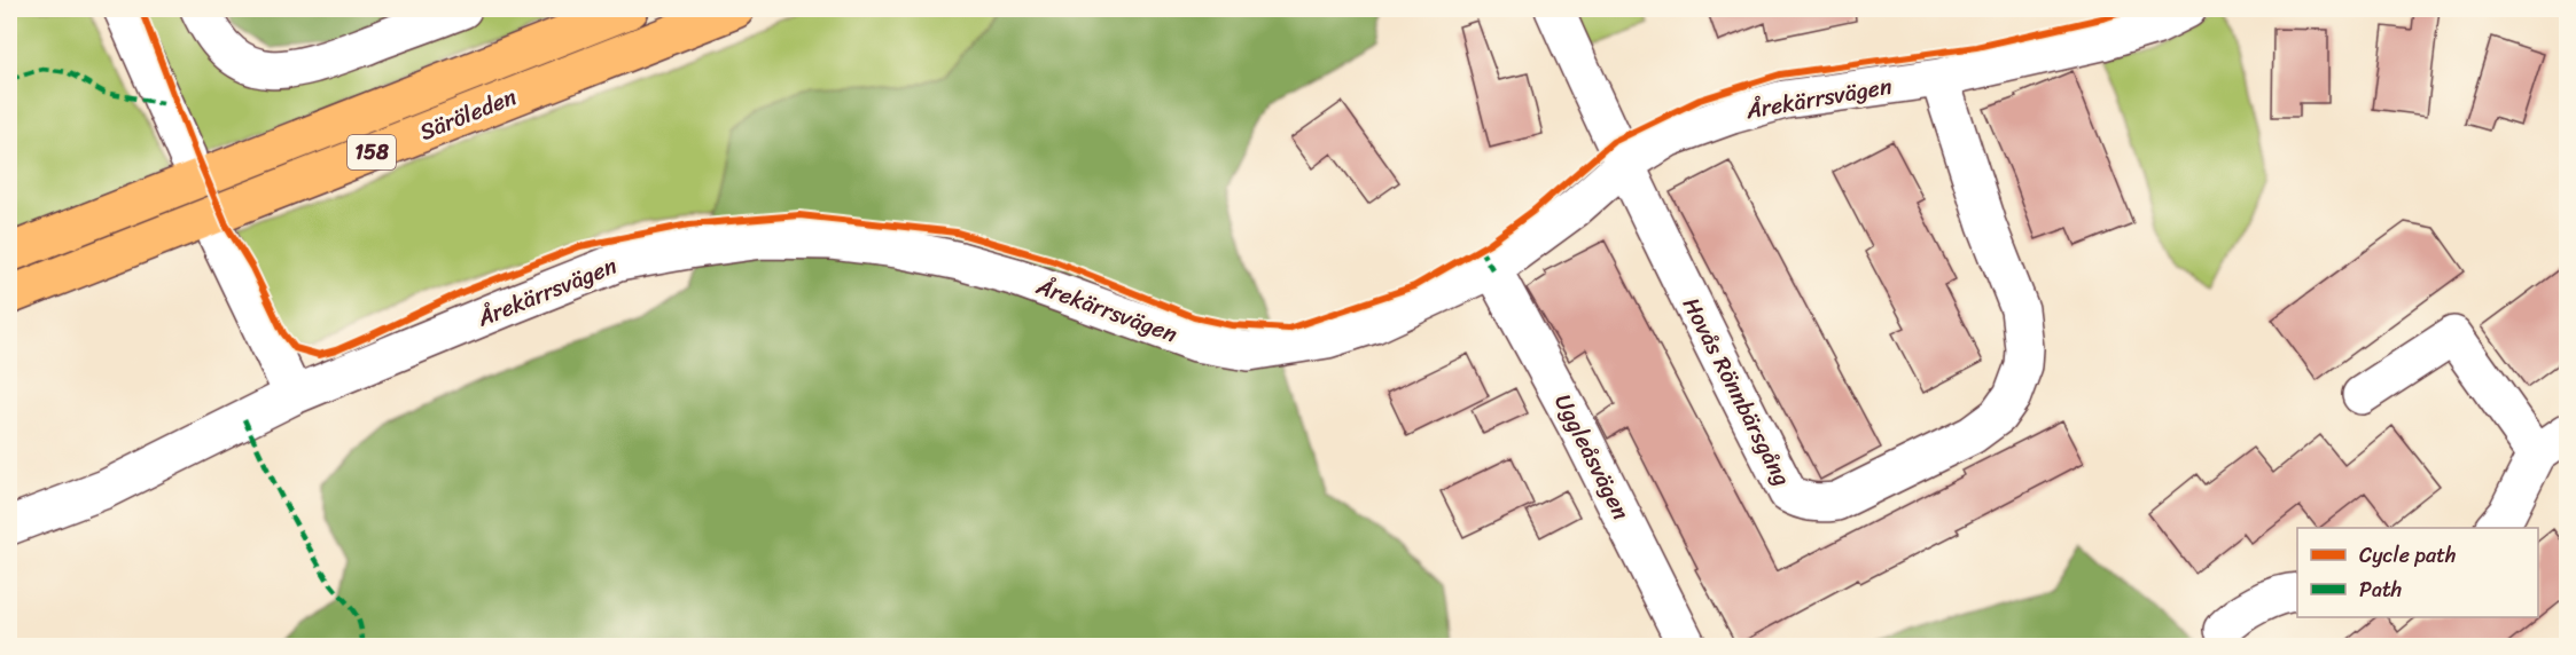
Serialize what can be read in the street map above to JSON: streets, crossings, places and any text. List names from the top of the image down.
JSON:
{
  "streets": {
    "main road": ["Säröleden", "158"],
    "street": ["Årekärrsvägen", "Hovås Rönnbärsgång", "Uggleåsvägen"]
  },
  "crossings": [
    ["Årekärrsvägen", "Hovås Rönnbärsgång"],
    ["Årekärrsvägen", "Uggleåsvägen"]
  ],
  "legend": ["Cycle path", "Path"]
}
